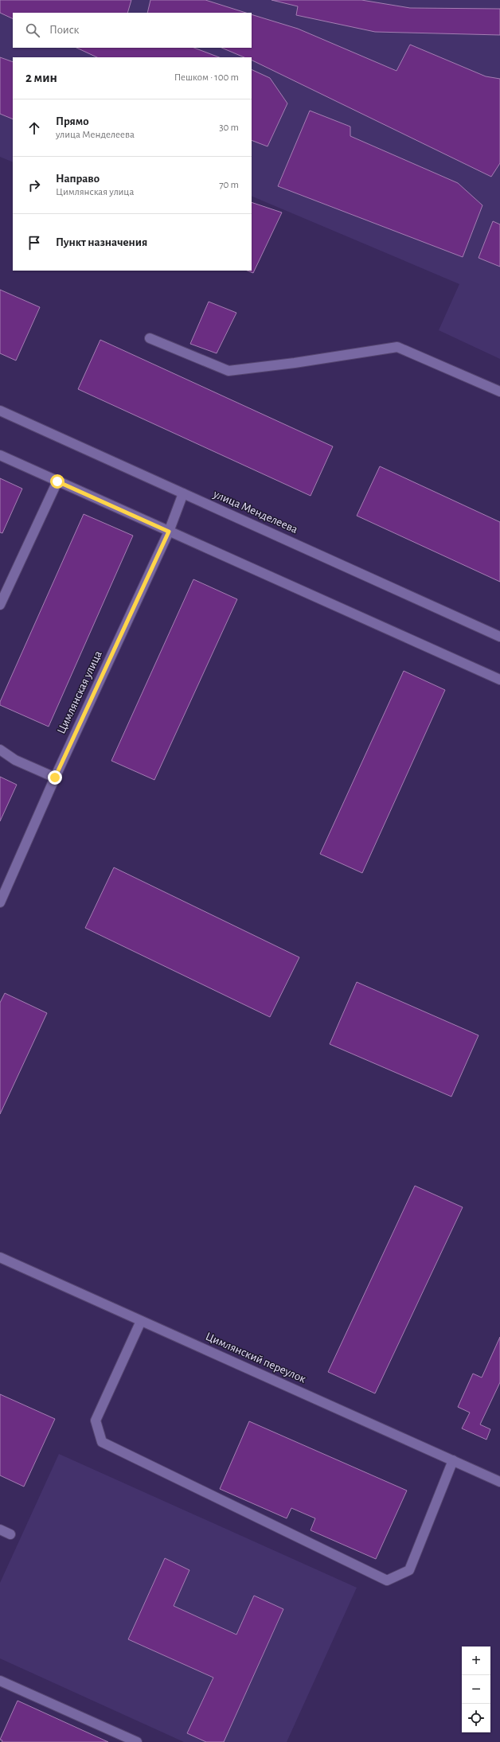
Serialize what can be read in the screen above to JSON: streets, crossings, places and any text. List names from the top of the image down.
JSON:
{
  "streets": {
    "street": ["улица Менделеева", "Цимлянская улица", "Цимлянский переулок"]
  },
  "crossings": [
    ["улица Менделеева", "Цимлянская улица"]
  ],
  "page": {
    "search": "Поиск",
    "heading": ["2 мин", "Пешком · 100 m"],
    "list": [
      ["Прямо", "улица Менделеева", "30 m"],
      ["Направо", "Цимлянская улица", "70 m"],
      "Пункт назначения"
    ],
    "map_buttons": ["+", "−"]
  }
}
